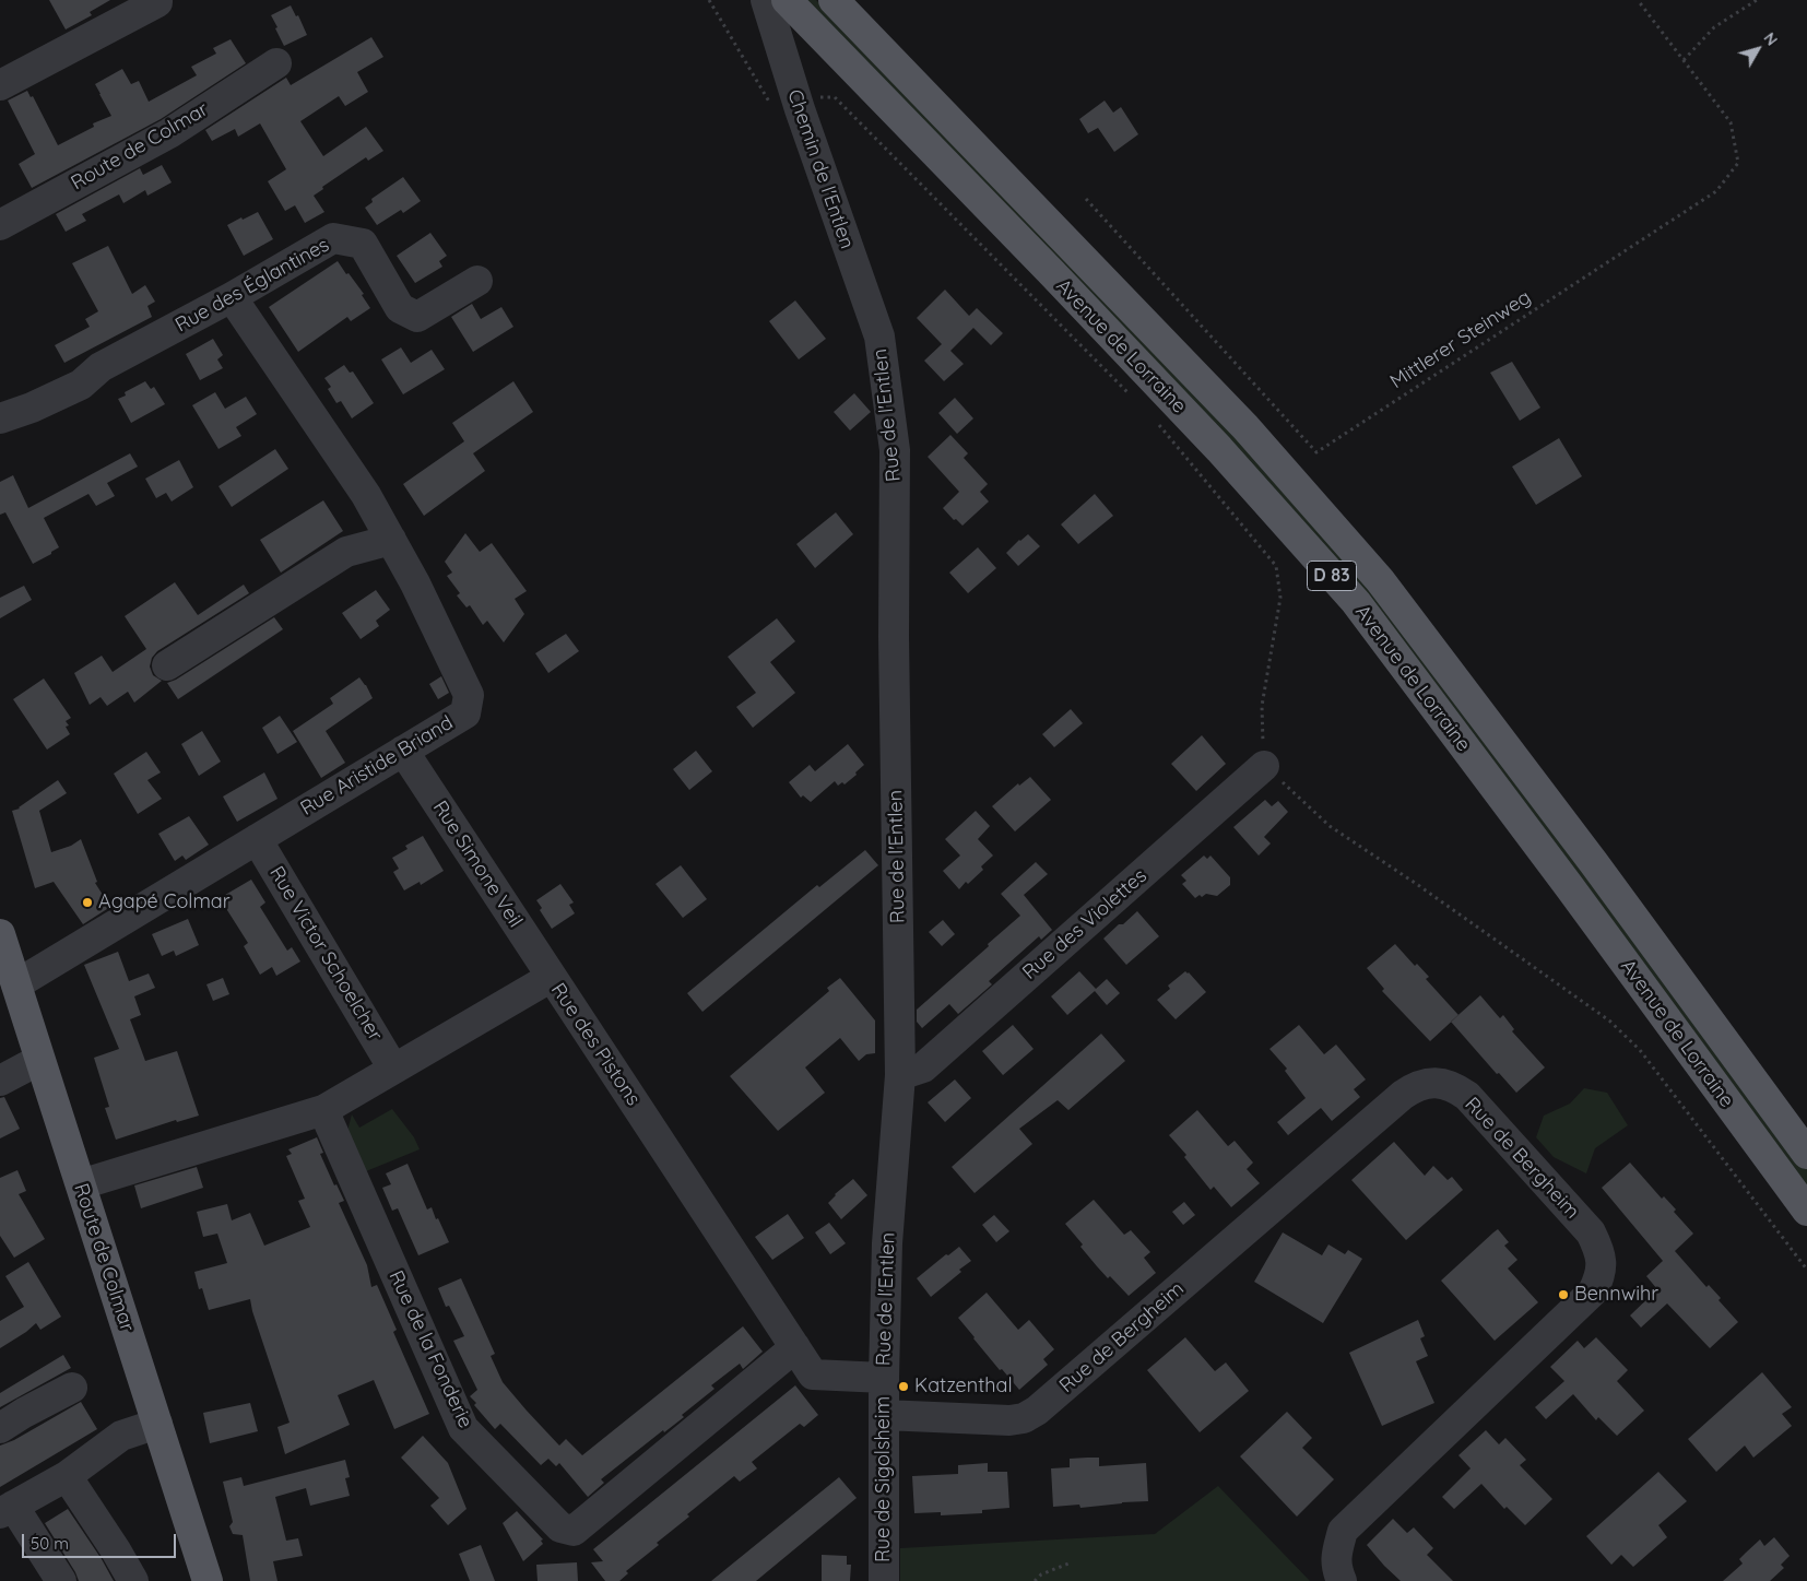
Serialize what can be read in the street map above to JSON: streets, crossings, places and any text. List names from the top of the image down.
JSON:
{
  "streets": {
    "main road": ["Route de Colmar", "Avenue de Lorraine", "D 83"],
    "street": [
      "Chemin de l'Entlen",
      "Rue des Églantines",
      "Rue de l'Entlen",
      "Rue Aristide Briand",
      "Rue Simone Veil",
      "Rue des Violettes",
      "Rue Victor Schoelcher",
      "Rue des Pistons",
      "Rue de Bergheim",
      "Rue de la Fonderie",
      "Rue de Sigolsheim"
    ],
    "path": ["Mittlerer Steinweg"]
  },
  "crossings": [
    ["Route de Colmar", "Rue Aristide Briand"],
    ["Chemin de l'Entlen", "Rue de l'Entlen"],
    ["Rue des Églantines", "Rue Aristide Briand"],
    ["Rue de l'Entlen", "Rue des Violettes"],
    ["Rue de l'Entlen", "Rue des Pistons"],
    ["Rue de l'Entlen", "Rue de Sigolsheim"],
    ["Rue Aristide Briand", "Rue Simone Veil"],
    ["Rue Aristide Briand", "Rue Victor Schoelcher"],
    ["Rue Simone Veil", "Rue des Pistons"],
    ["Rue Victor Schoelcher", "Rue des Pistons"],
    ["Rue des Pistons", "Rue de la Fonderie"],
    ["Rue des Pistons", "Rue de Sigolsheim"],
    ["Rue de Bergheim", "Rue de Sigolsheim"]
  ],
  "places": ["Agapé Colmar", "Bennwihr", "Katzenthal"],
  "scale_bar": "50 m",
  "north": "top right"
}
